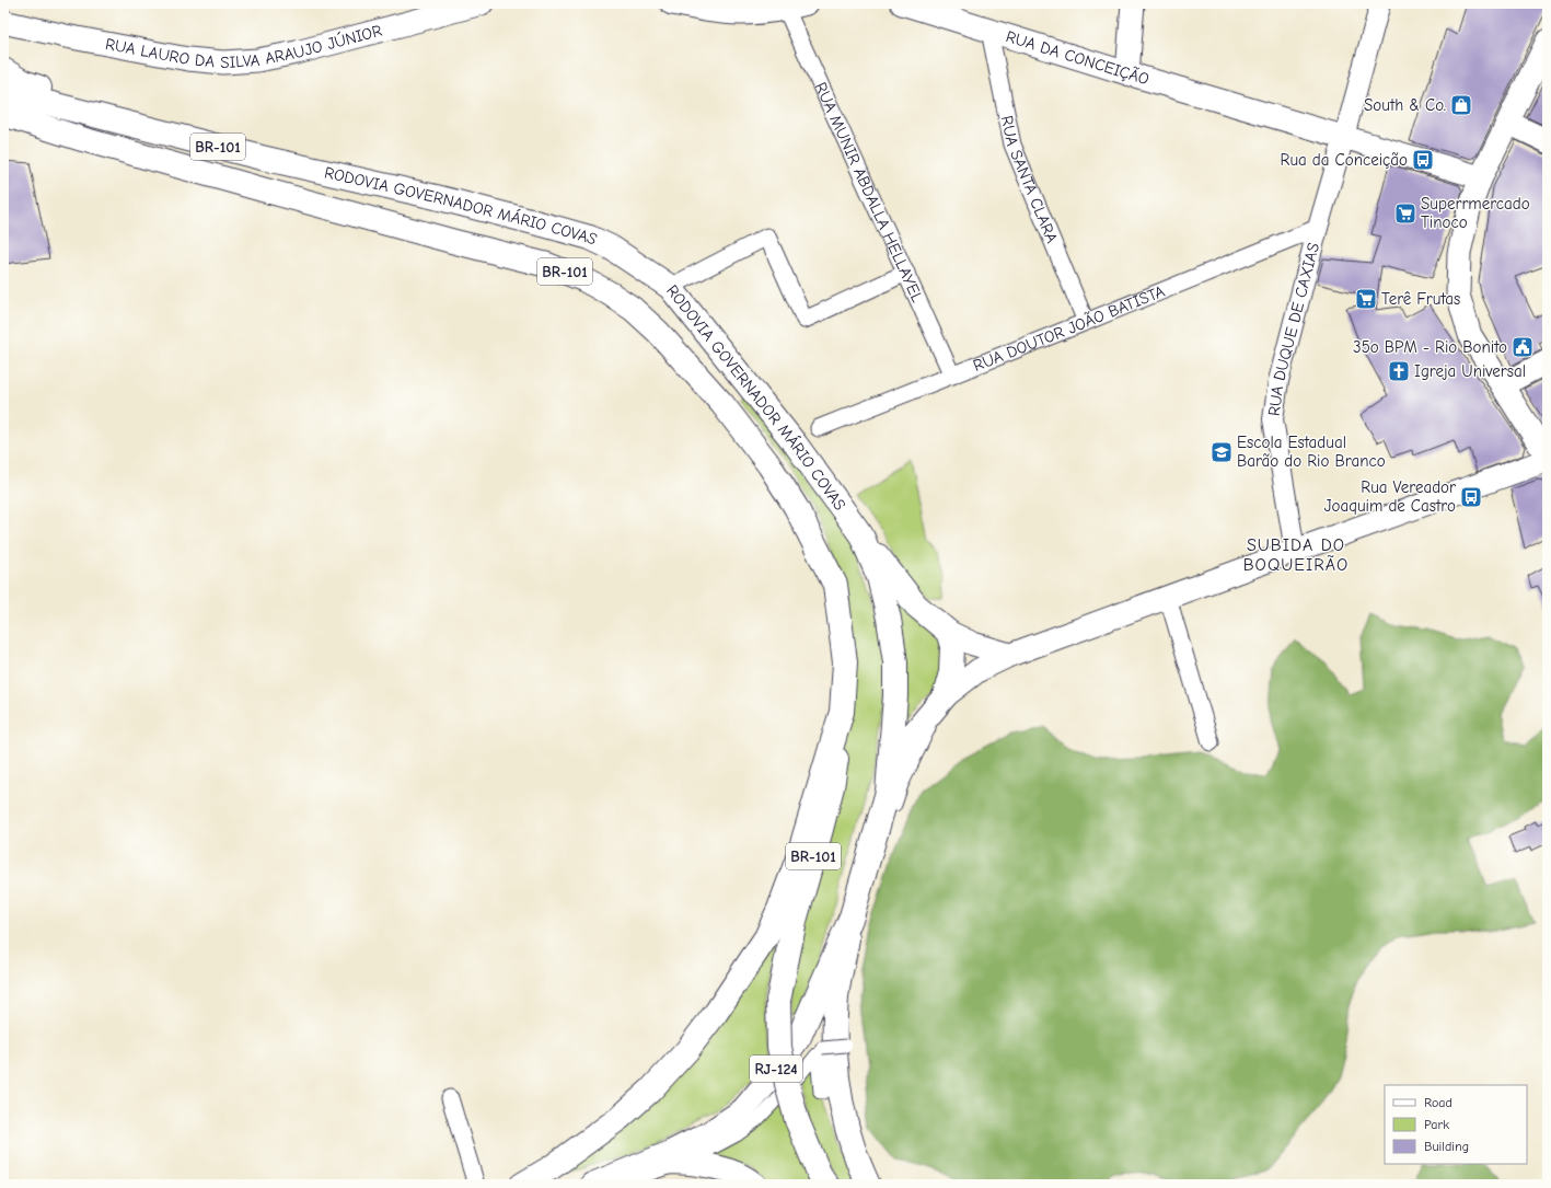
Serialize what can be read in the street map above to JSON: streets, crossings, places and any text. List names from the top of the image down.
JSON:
{
  "streets": {
    "highway": ["BR-101", "RODOVIA GOVERNADOR MÁRIO COVAS", "RJ-124"],
    "main road": ["RUA LAURO DA SILVA ARAUJO JÚNIOR", "RUA DA CONCEIÇÃO"],
    "street": [
      "RUA SANTA CLARA",
      "RUA MUNIR ABDALLA HELLAYEL",
      "RUA DOUTOR JOÃO BATISTA",
      "RUA DUQUE DE CAXIAS"
    ]
  },
  "crossings": [
    ["RUA DA CONCEIÇÃO", "RUA SANTA CLARA"],
    ["RUA DA CONCEIÇÃO", "RUA DUQUE DE CAXIAS"],
    ["RUA SANTA CLARA", "RUA DOUTOR JOÃO BATISTA"],
    ["RUA MUNIR ABDALLA HELLAYEL", "RUA DOUTOR JOÃO BATISTA"],
    ["RODOVIA GOVERNADOR MÁRIO COVAS", "RJ-124"],
    ["RUA DOUTOR JOÃO BATISTA", "RUA DUQUE DE CAXIAS"]
  ],
  "districts": ["SUBIDA DO BOQUEIRÃO"],
  "places": {
    "shop": ["South & Co."],
    "bus stop": ["Rua da Conceição", "Rua Vereador Joaquim de Castro"],
    "supermarket": ["Superrmercado Tinoco", "Terê Frutas"],
    "public building": ["35o BPM - Rio Bonito"],
    "church": ["Igreja Universal"],
    "school or university": ["Escola Estadual Barão do Rio Branco"]
  },
  "legend": ["Road", "Park", "Building"]
}
